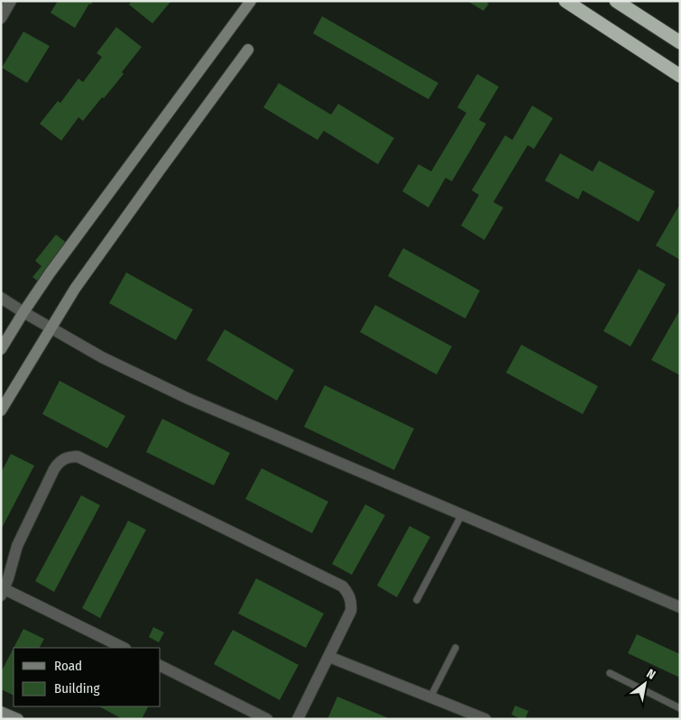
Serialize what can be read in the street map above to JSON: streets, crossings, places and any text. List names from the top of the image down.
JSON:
{
  "legend": ["Road", "Building"],
  "north": "top right"
}
